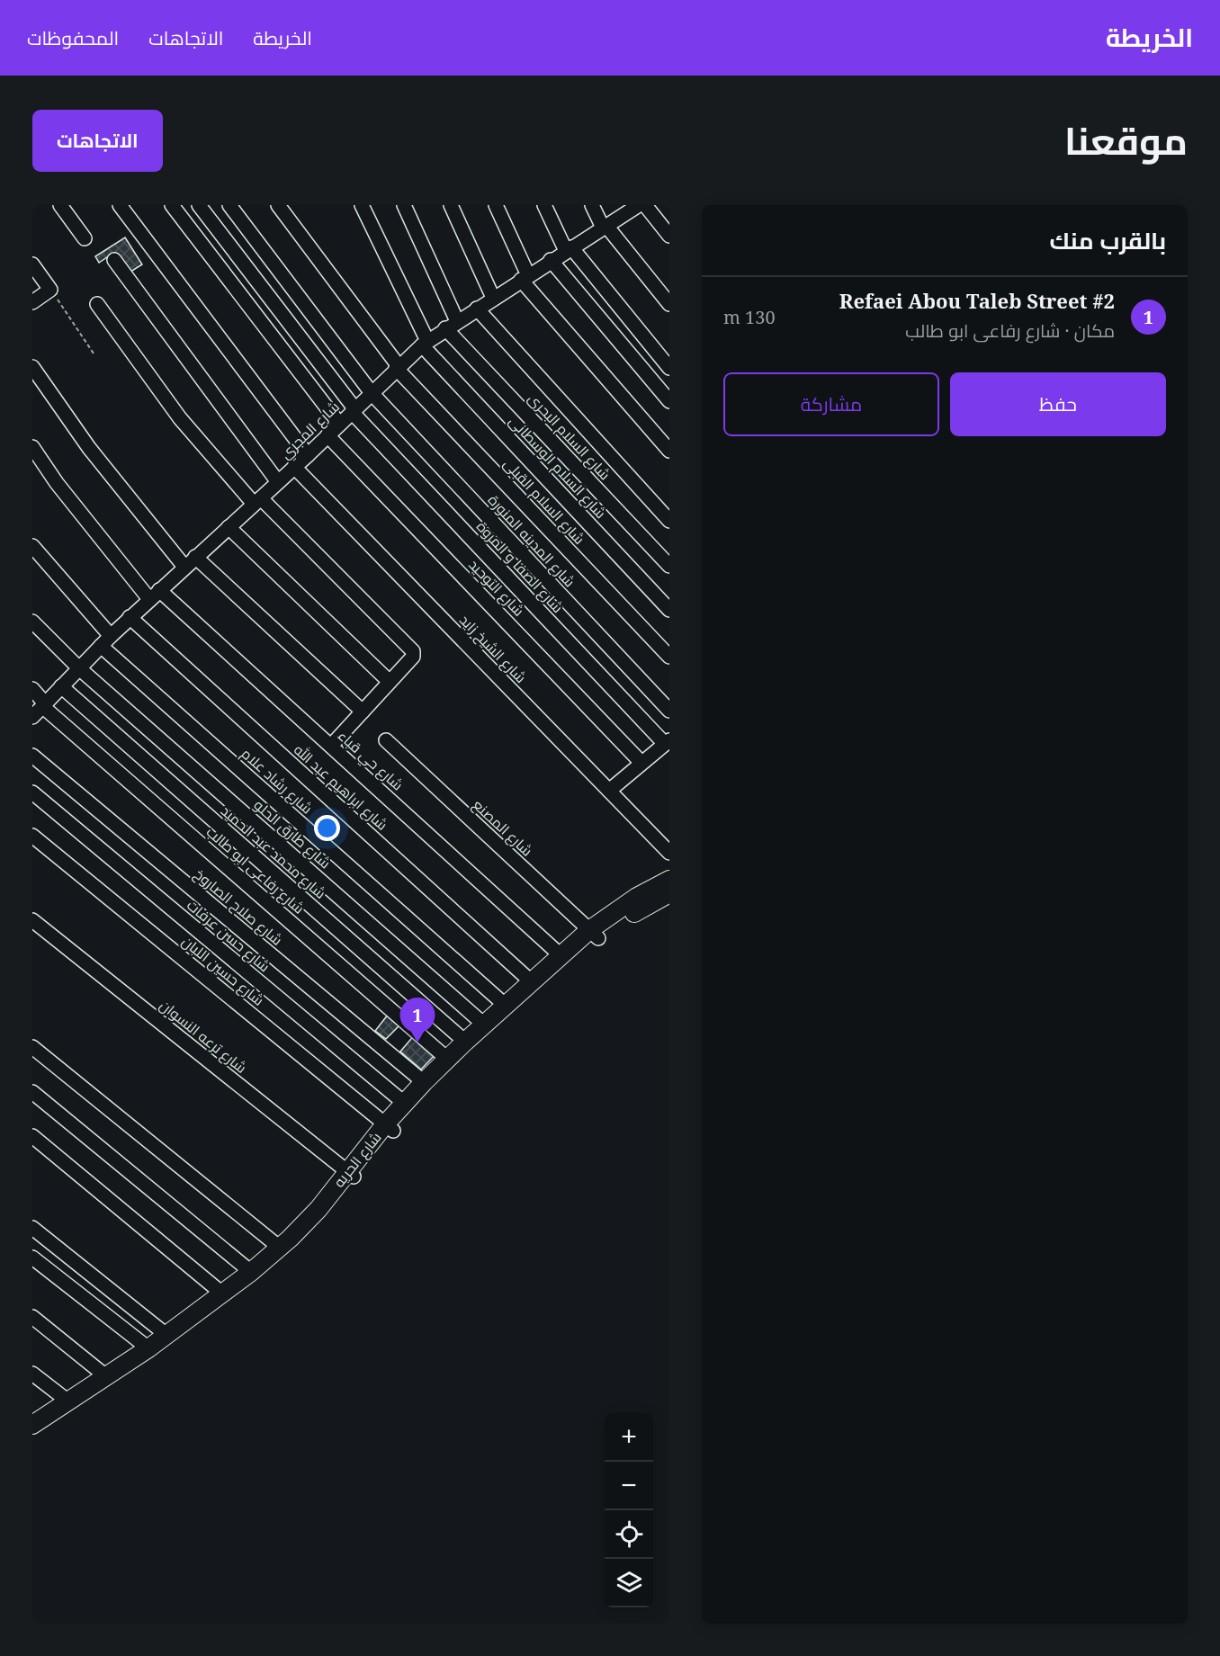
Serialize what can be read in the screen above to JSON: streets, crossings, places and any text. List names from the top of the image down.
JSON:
{
  "streets": {
    "main road": ["شارع الحريه"],
    "street": [
      "شارع المجري",
      "شارع السلام البحرى",
      "شارع السلام الوسطانى",
      "شارع السلام القبلى",
      "شارع المدينه المنورة",
      "شارع الصفا و المروة",
      "شارع التوحيد",
      "شارع الشيخ زايد",
      "شارع حي قباء",
      "شارع رشاد علام",
      "شارع ابراهيم عبد الله",
      "شارع المصنع",
      "شارع طارق الحلو",
      "شارع محمد عبد الحميد",
      "شارع رفاعى ابو طالب",
      "شارع صلاح الصاروخ",
      "شارع حسن عرفات",
      "شارع حسين اللبان",
      "شارع ترعه النسوان"
    ]
  },
  "crossings": [
    ["شارع المجري", "شارع السلام البحرى"],
    ["شارع المجري", "شارع السلام الوسطانى"],
    ["شارع المجري", "شارع السلام القبلى"],
    ["شارع المجري", "شارع المدينه المنورة"],
    ["شارع المجري", "شارع الصفا و المروة"],
    ["شارع المجري", "شارع التوحيد"],
    ["شارع المجري", "شارع الشيخ زايد"],
    ["شارع المجري", "شارع حي قباء"],
    ["شارع المجري", "شارع رشاد علام"],
    ["شارع المجري", "شارع ابراهيم عبد الله"],
    ["شارع المجري", "شارع طارق الحلو"],
    ["شارع المجري", "شارع محمد عبد الحميد"],
    ["شارع المجري", "شارع رفاعى ابو طالب"],
    ["شارع حي قباء", "شارع الحريه"],
    ["شارع رشاد علام", "شارع الحريه"],
    ["شارع ابراهيم عبد الله", "شارع الحريه"],
    ["شارع المصنع", "شارع الحريه"],
    ["شارع طارق الحلو", "شارع الحريه"],
    ["شارع محمد عبد الحميد", "شارع الحريه"],
    ["شارع رفاعى ابو طالب", "شارع الحريه"],
    ["شارع صلاح الصاروخ", "شارع الحريه"],
    ["شارع حسن عرفات", "شارع الحريه"],
    ["شارع حسين اللبان", "شارع الحريه"],
    ["شارع ترعه النسوان", "شارع الحريه"]
  ],
  "page": {
    "header": "الخريطة",
    "nav": ["الخريطة", "الاتجاهات", "المحفوظات"],
    "title": "موقعنا",
    "buttons": [
      "الاتجاهات",
      ["حفظ", "مشاركة"]
    ],
    "heading": "بالقرب منك",
    "list": [
      {
        "mark": "1",
        "name": "Refaei Abou Taleb Street #2",
        "note": "مكان · شارع رفاعى ابو طالب",
        "value": "130 m"
      }
    ],
    "pins": "1",
    "map_buttons": ["+", "−"]
  }
}
